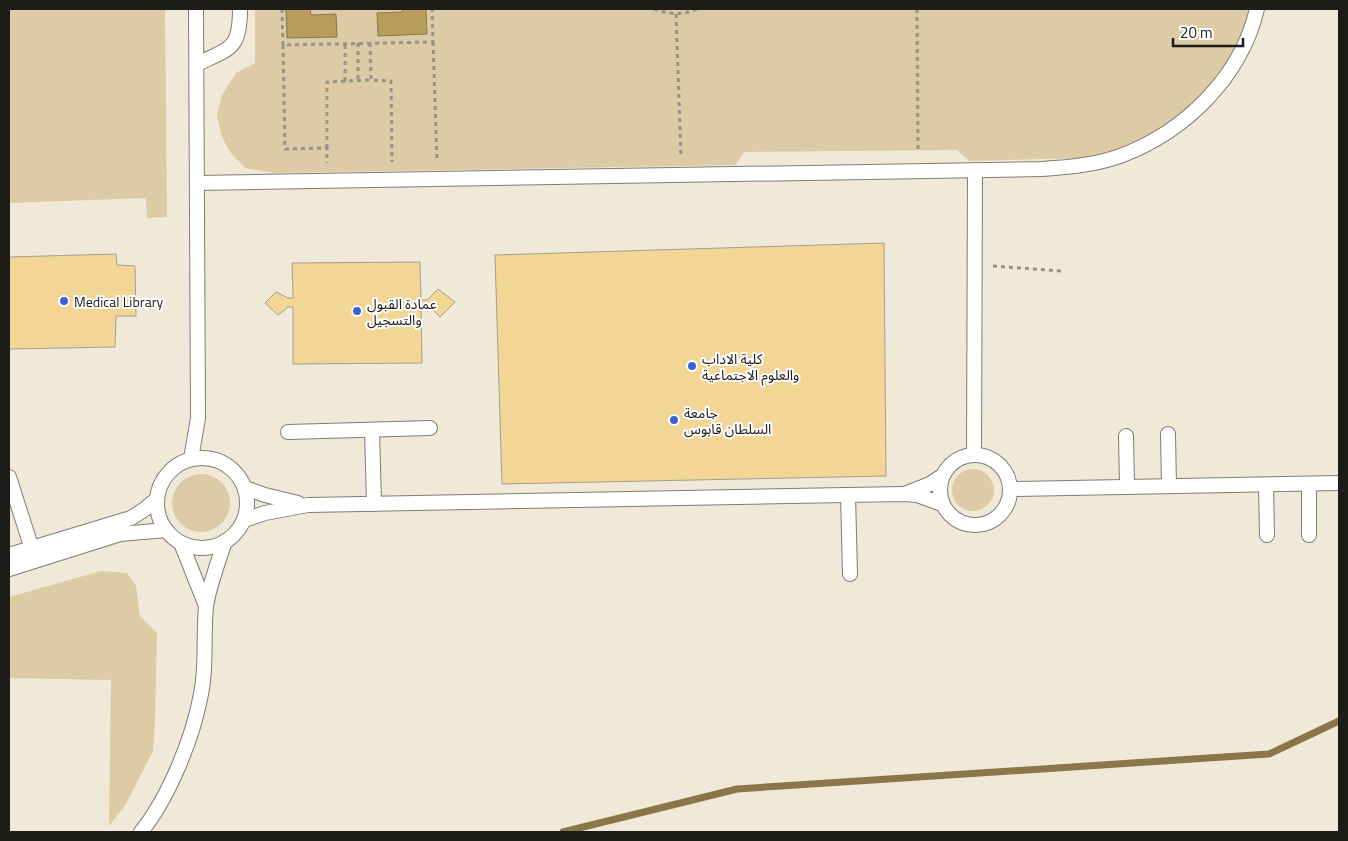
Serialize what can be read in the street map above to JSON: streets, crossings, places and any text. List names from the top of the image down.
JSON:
{
  "places": [
    "Medical Library",
    "عمادة القبول والتسجيل",
    "كلية الاداب والعلوم الاجتماعية",
    "جامعة السلطان قابوس"
  ],
  "scale_bar": "20 m"
}
